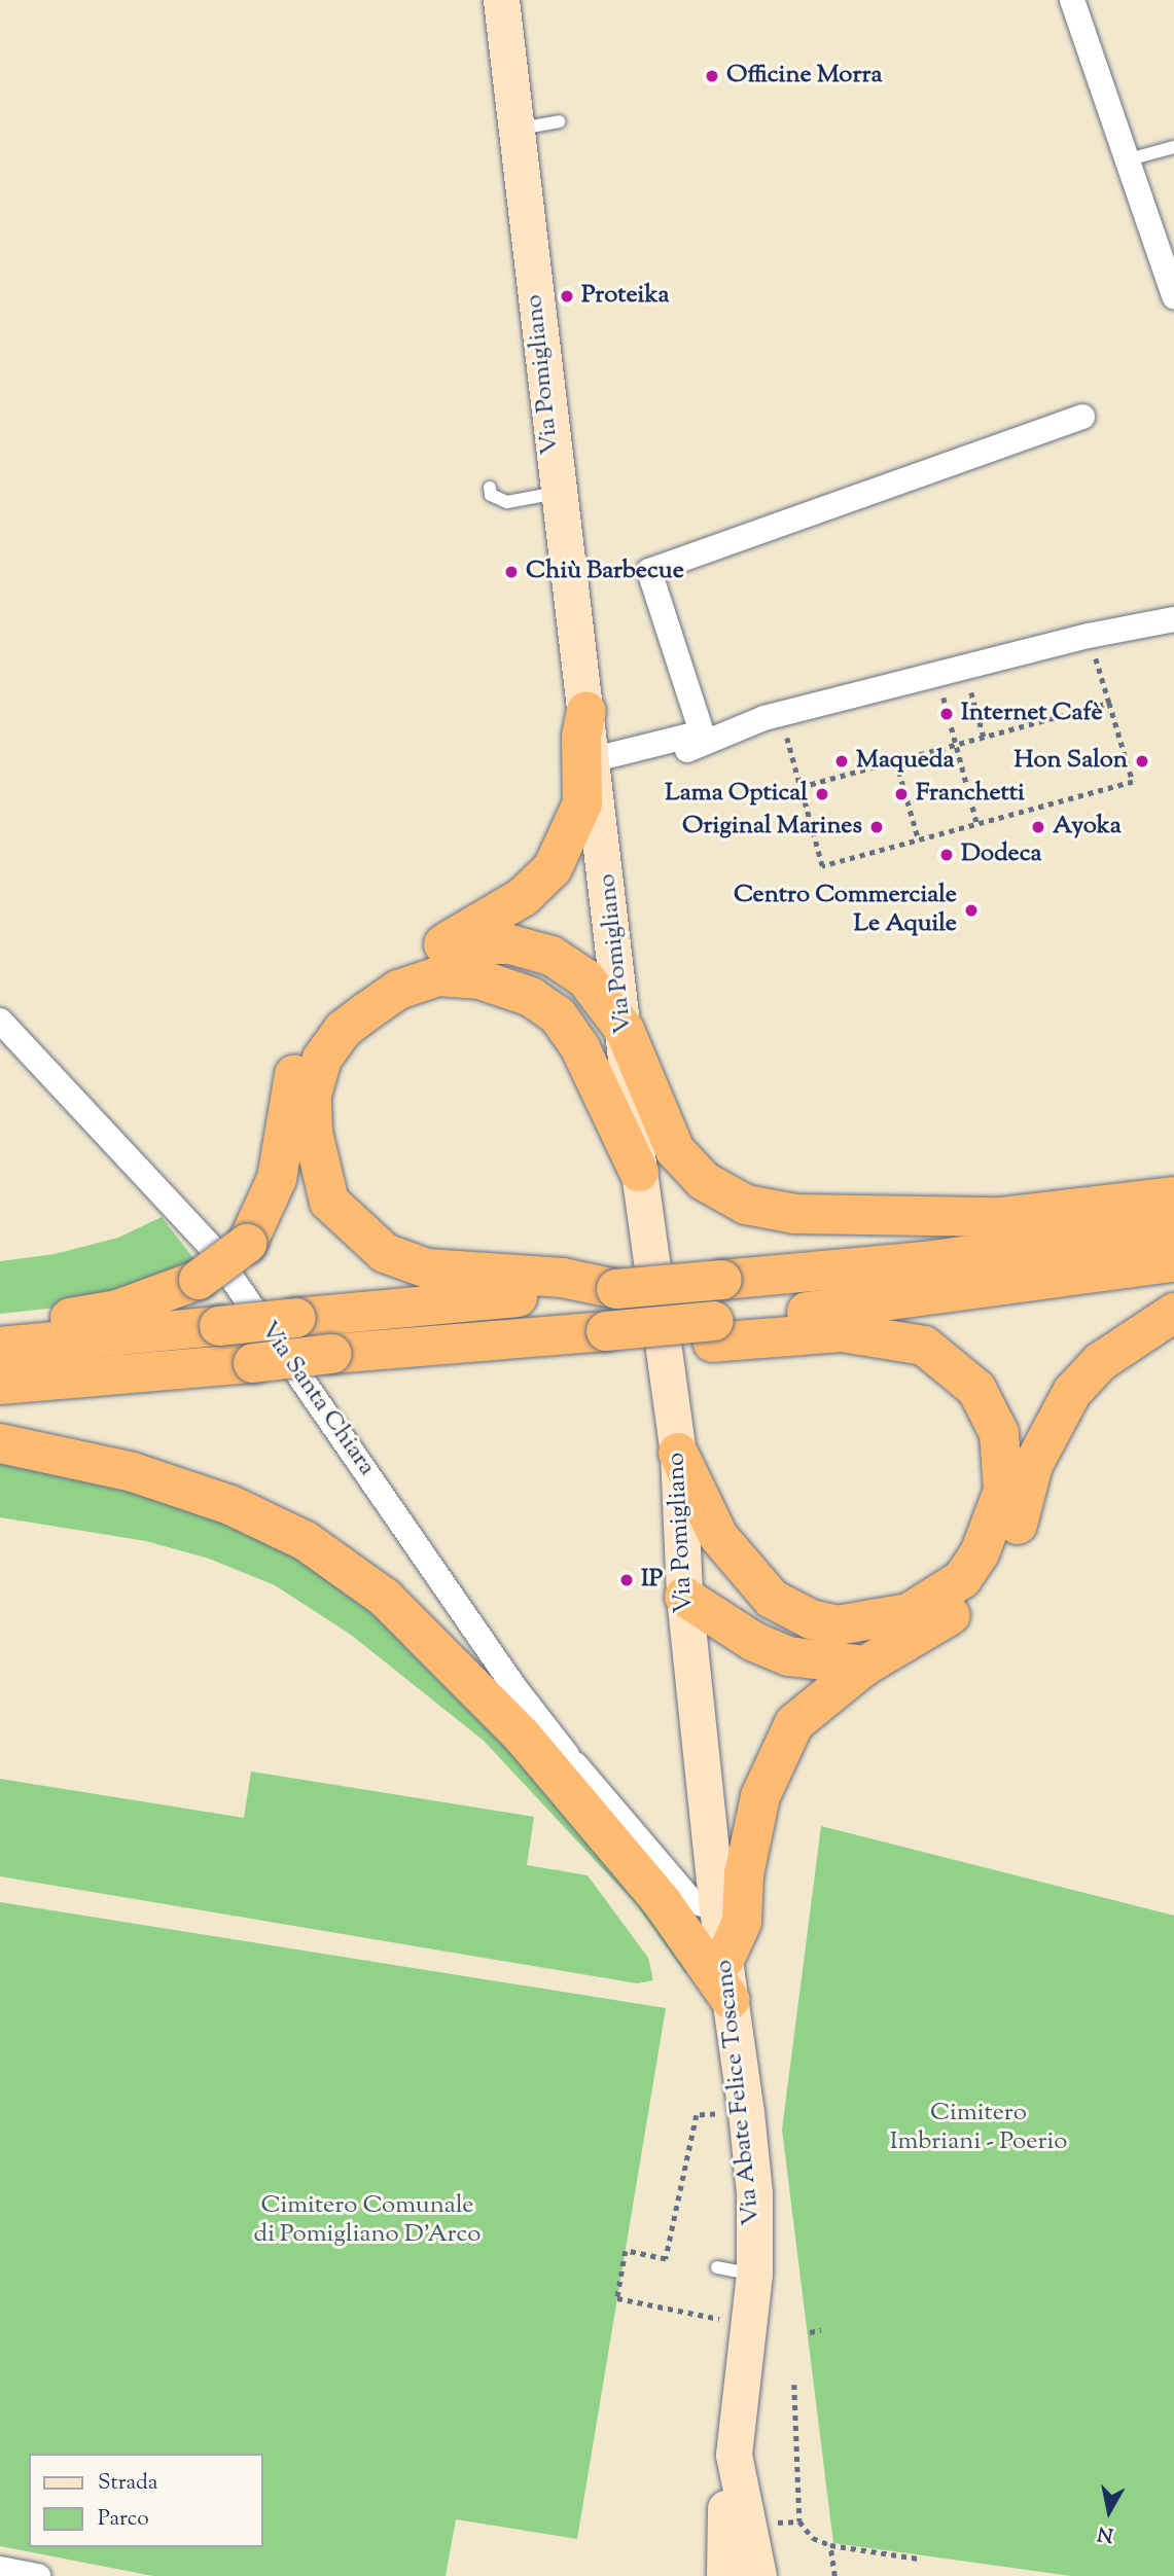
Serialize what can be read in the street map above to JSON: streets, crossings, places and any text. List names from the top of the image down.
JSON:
{
  "streets": {
    "main road": ["Via Pomigliano", "Via Abate Felice Toscano"],
    "street": ["Via Santa Chiara"]
  },
  "crossings": [
    ["Via Pomigliano", "Via Abate Felice Toscano"]
  ],
  "parks": ["Cimitero Imbriani - Poerio", "Cimitero Comunale di Pomigliano D'Arco"],
  "places": [
    "Officine Morra",
    "Proteika",
    "Chiù Barbecue",
    "Internet Cafè",
    "Maqueda",
    "Hon Salon",
    "Lama Optical",
    "Franchetti",
    "Original Marines",
    "Ayoka",
    "Dodeca",
    "Centro Commerciale Le Aquile",
    "IP"
  ],
  "legend": ["Strada", "Parco"],
  "north": "bottom"
}
